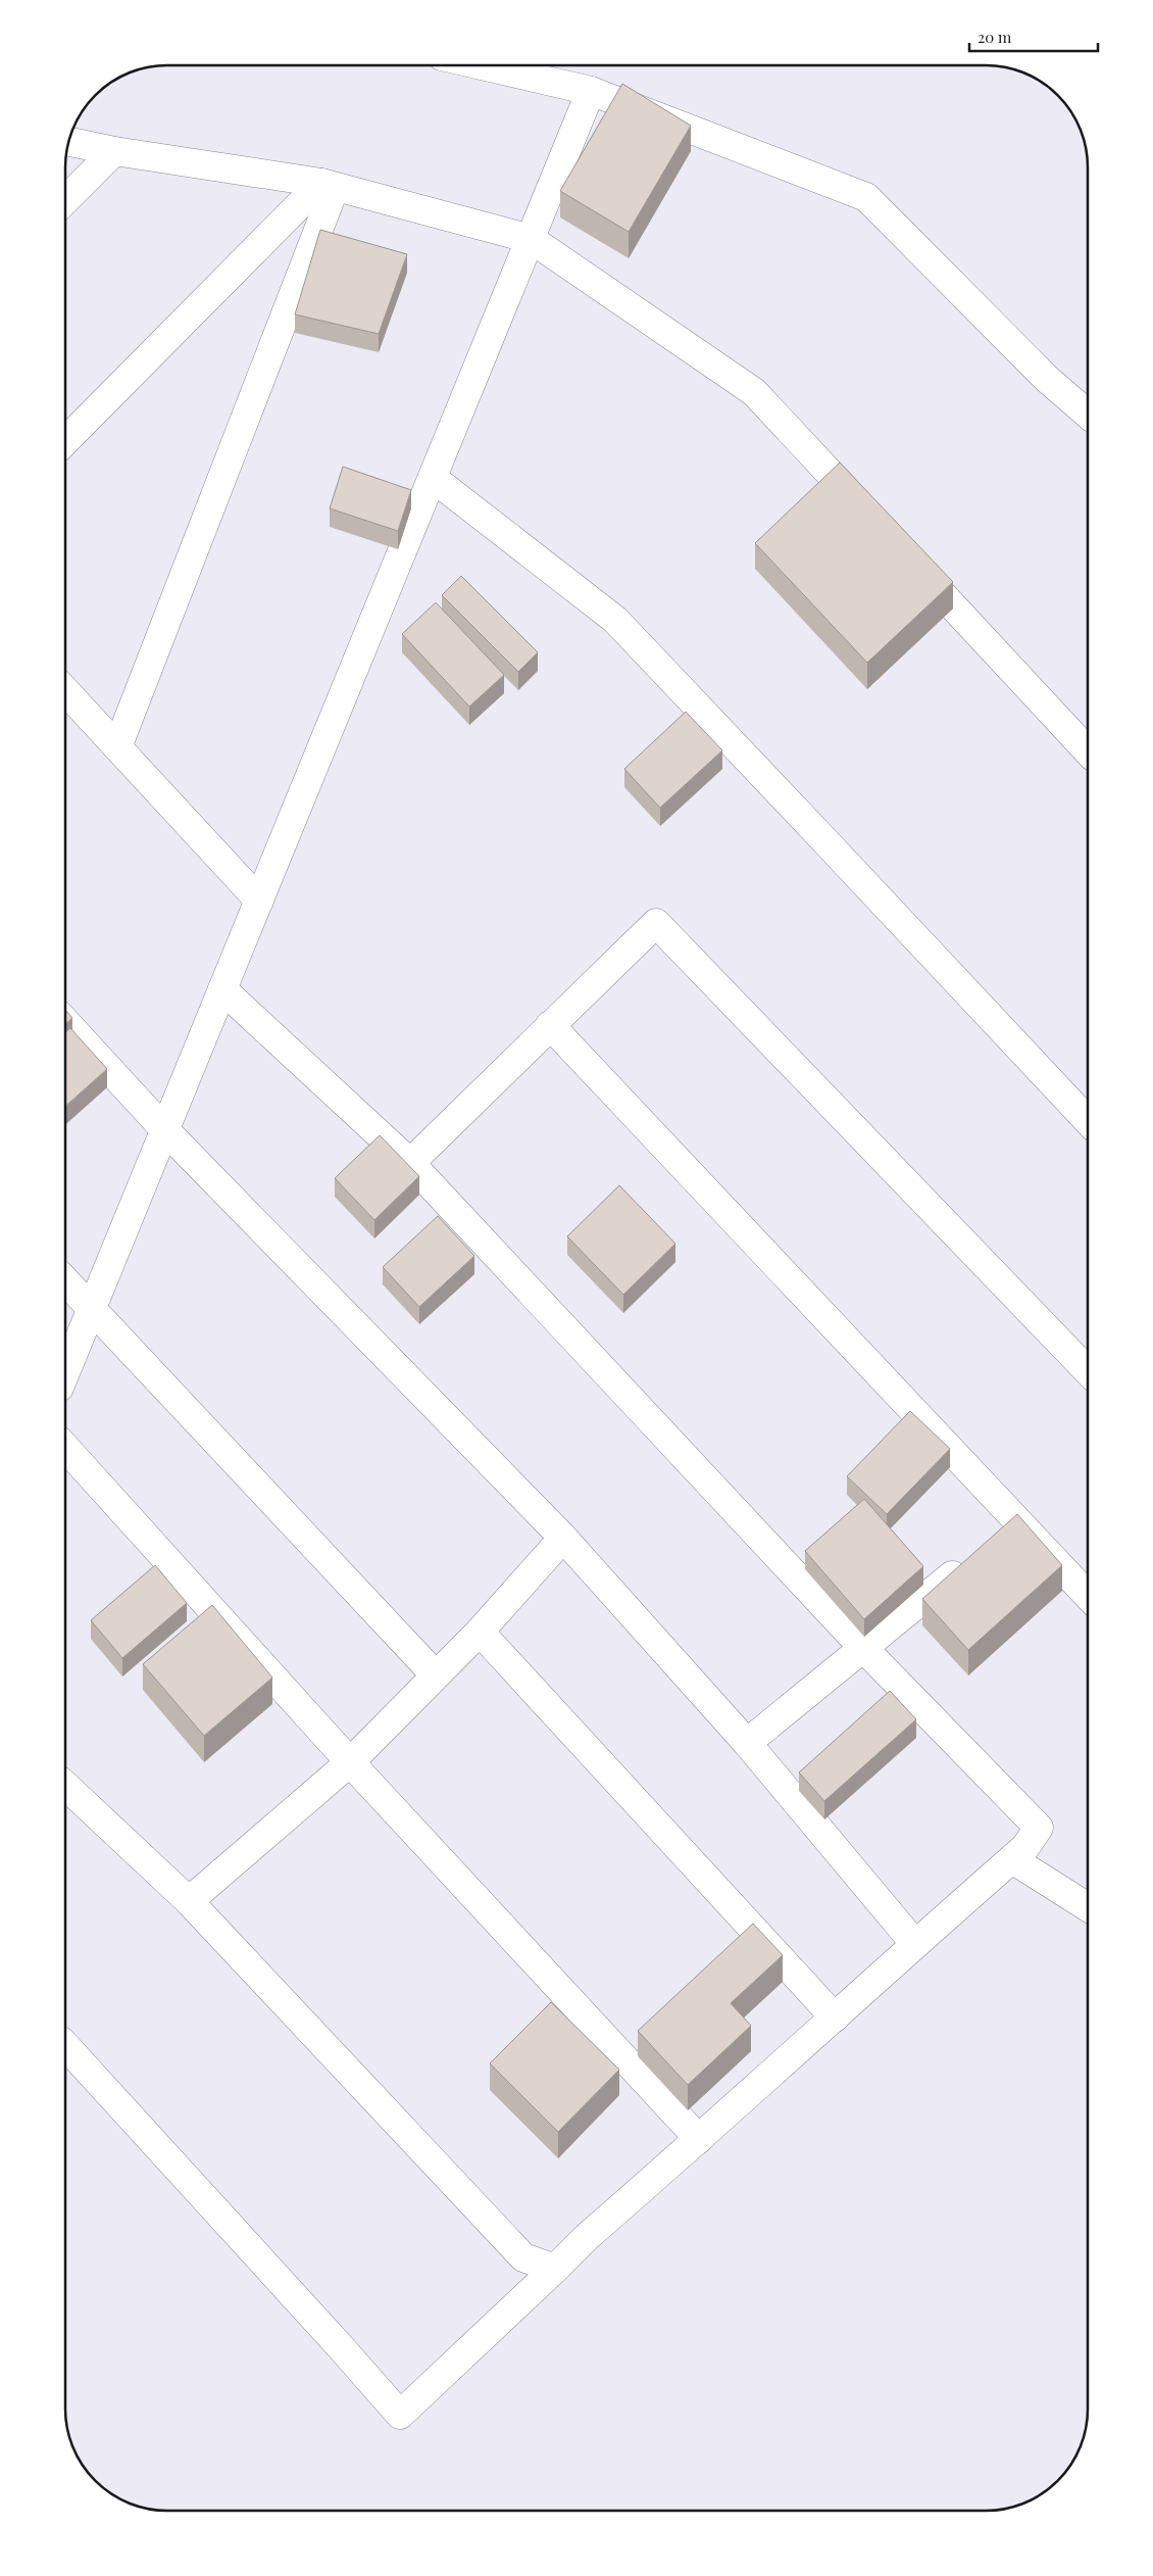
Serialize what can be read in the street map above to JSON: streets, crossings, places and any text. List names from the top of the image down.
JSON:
{
  "scale_bar": "20 m"
}
